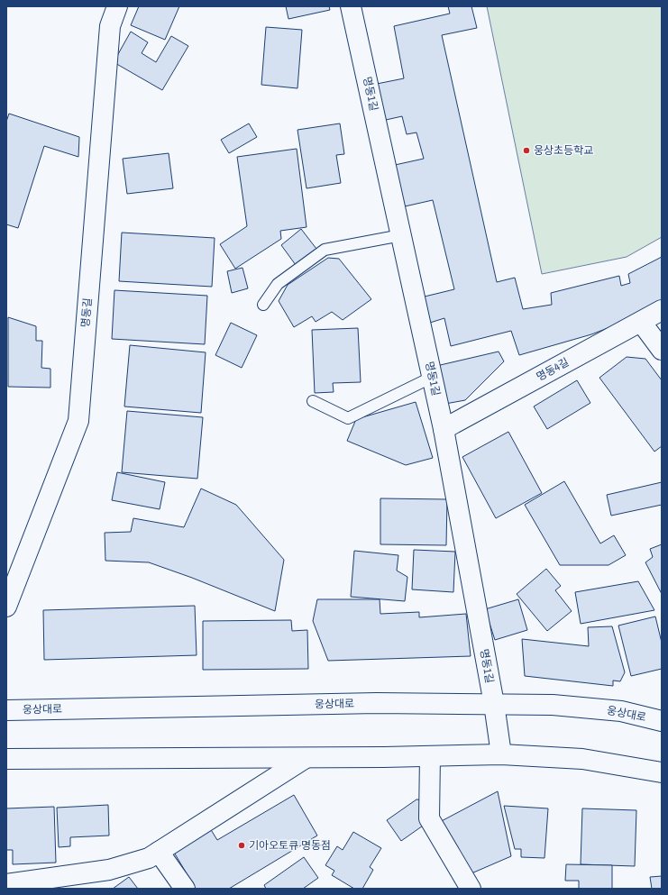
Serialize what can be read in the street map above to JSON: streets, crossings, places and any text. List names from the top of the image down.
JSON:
{
  "streets": {
    "street": [
      "명동1길",
      "명동길",
      "명동4길",
      "웅상대로"
    ]
  },
  "crossings": [
    ["명동1길", "명동4길"],
    ["명동1길", "웅상대로"]
  ],
  "places": ["웅상초등학교", "기아오토큐 명동점"]
}
